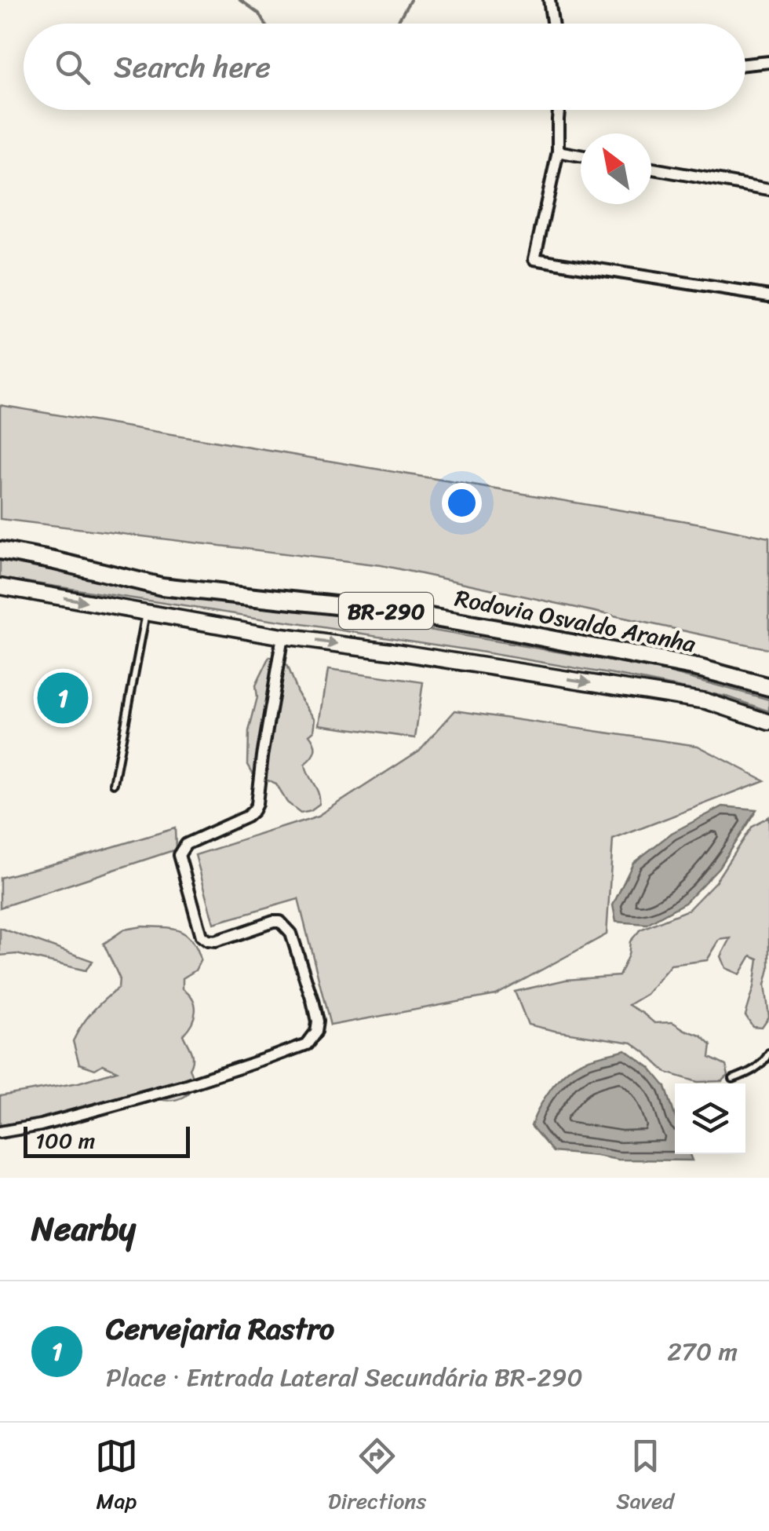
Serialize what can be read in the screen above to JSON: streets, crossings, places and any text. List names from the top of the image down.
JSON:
{
  "streets": {
    "highway": ["BR-290", "Rodovia Osvaldo Aranha"]
  },
  "scale_bar": "100 m",
  "north": "top left",
  "page": {
    "search": "Search here",
    "pins": "1",
    "scale": "100 m",
    "heading": "Nearby",
    "list": [
      {
        "mark": "1",
        "name": "Cervejaria Rastro",
        "note": "Place · Entrada Lateral Secundária BR-290",
        "value": "270 m"
      }
    ],
    "nav": ["Map", "Directions", "Saved"]
  }
}
